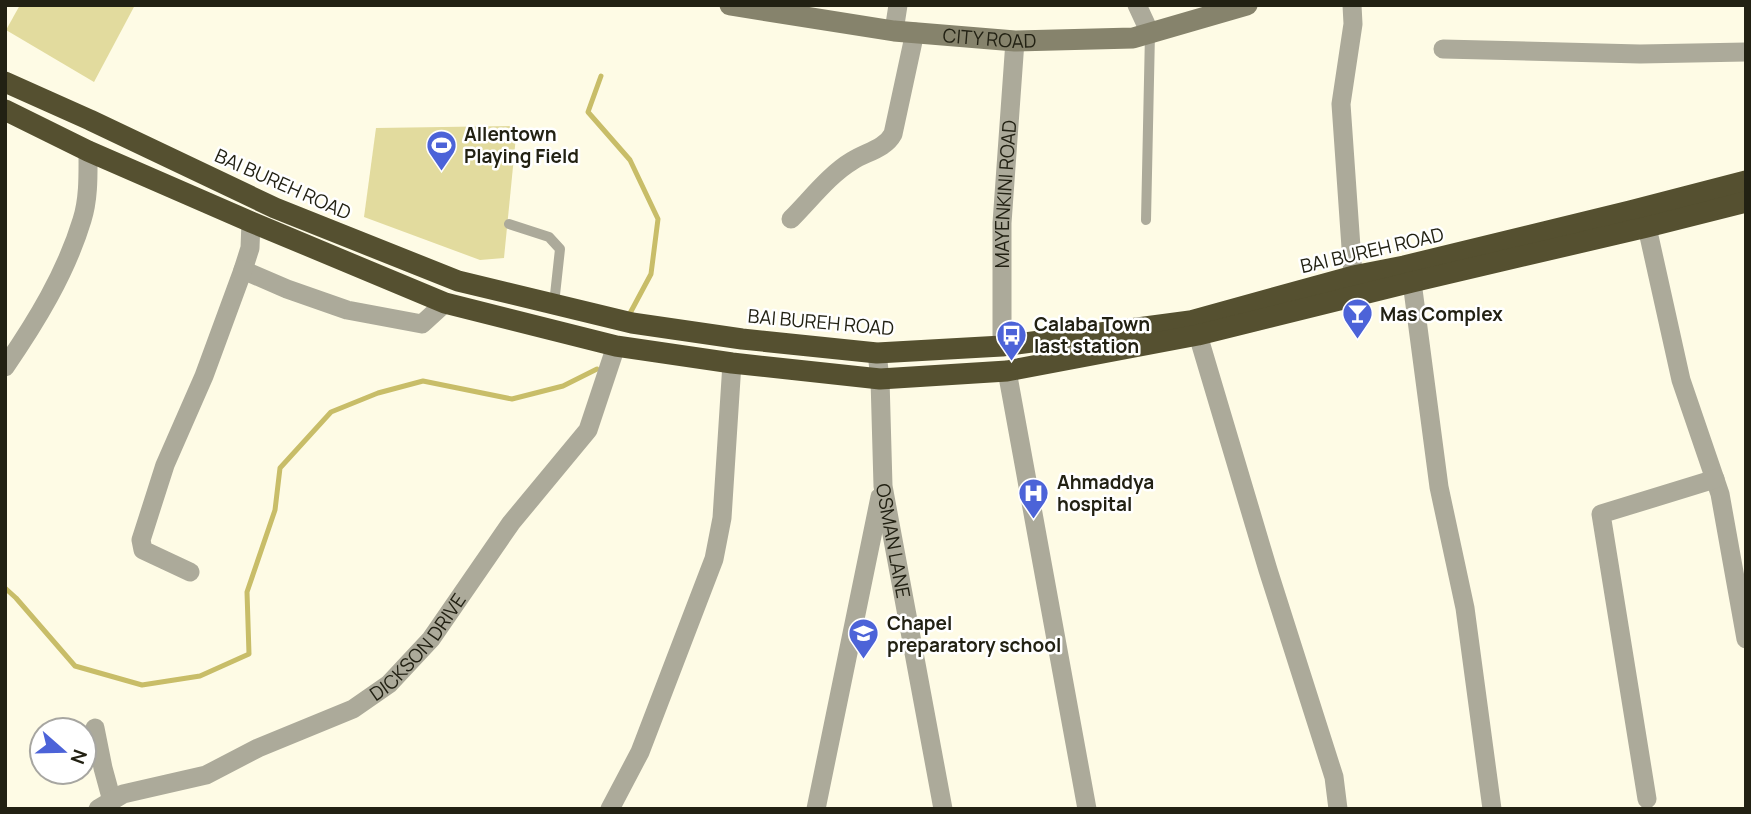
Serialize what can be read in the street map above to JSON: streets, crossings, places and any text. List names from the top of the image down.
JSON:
{
  "streets": {
    "highway": ["BAI BUREH ROAD"],
    "main road": ["CITY ROAD"],
    "street": ["MAYENKINI ROAD", "OSMAN LANE", "DICKSON DRIVE"]
  },
  "crossings": [
    ["CITY ROAD", "MAYENKINI ROAD"],
    ["BAI BUREH ROAD", "MAYENKINI ROAD"],
    ["BAI BUREH ROAD", "OSMAN LANE"],
    ["BAI BUREH ROAD", "DICKSON DRIVE"]
  ],
  "places": {
    "sports": ["Allentown Playing Field"],
    "bar": ["Mas Complex"],
    "bus stop": ["Calaba Town last station"],
    "hospital": ["Ahmaddya hospital"],
    "school or university": ["Chapel preparatory school"]
  },
  "north": "right"
}
